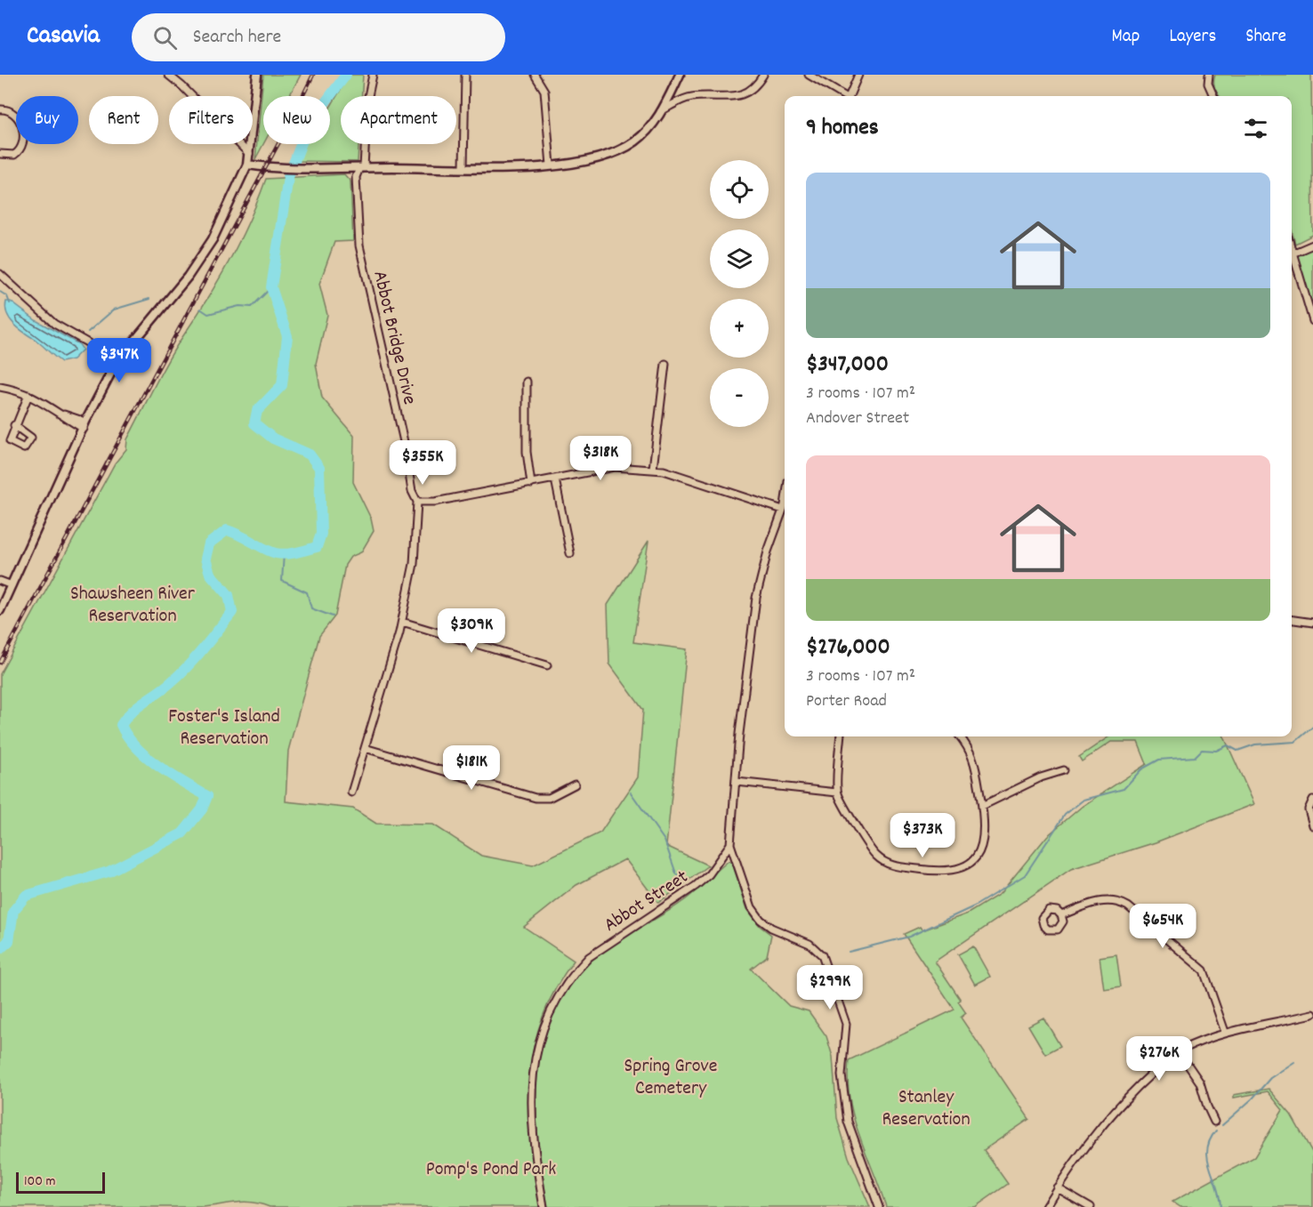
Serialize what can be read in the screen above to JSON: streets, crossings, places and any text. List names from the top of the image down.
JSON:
{
  "streets": {
    "street": ["Abbot Bridge Drive", "Abbot Street"]
  },
  "parks": [
    "Shawsheen River Reservation",
    "Foster's Island Reservation",
    "Spring Grove Cemetery",
    "Stanley Reservation",
    "Pomp's Pond Park"
  ],
  "scale_bar": "100 m",
  "page": {
    "header": "Casavia",
    "search": "Search here",
    "nav": ["Map", "Layers", "Share"],
    "chip": [
      "Buy",
      "Rent",
      "Filters",
      "New",
      "Apartment"
    ],
    "heading": "9 homes",
    "map_buttons": ["+", "−"],
    "list": [
      {
        "name": "$347,000",
        "note": "3 rooms · 107 m² · Andover Street"
      },
      {
        "name": "$276,000",
        "note": "3 rooms · 107 m² · Porter Road"
      }
    ],
    "price": [
      "$347K",
      "$318K",
      "$355K",
      "$309K",
      "$181K",
      "$373K",
      "$654K",
      "$299K",
      "$276K"
    ],
    "scale": "100 m"
  }
}
